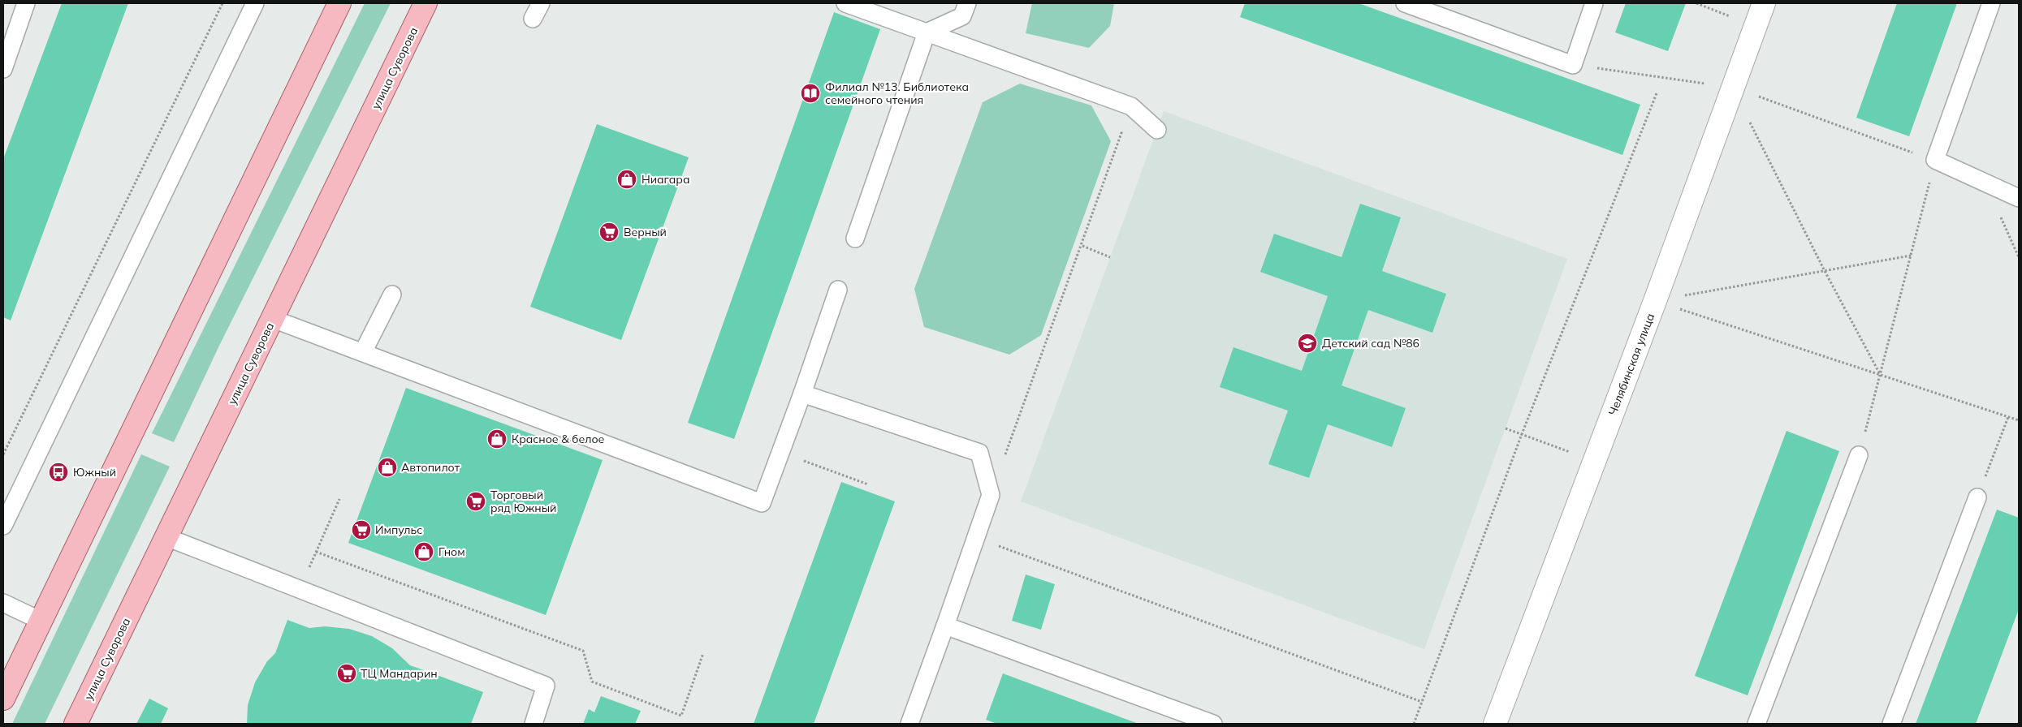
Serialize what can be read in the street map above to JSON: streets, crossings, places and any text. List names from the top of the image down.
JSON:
{
  "streets": {
    "main road": ["улица Суворова"],
    "street": ["Челябинская улица"]
  },
  "places": {
    "library": ["Филиал №13. Библиотека семейного чтения"],
    "shop": [
      "Ниагара",
      "Красное & белое",
      "Автопилот",
      "Гном"
    ],
    "supermarket": [
      "Верный",
      "Торговый ряд Южный",
      "Импульс",
      "ТЦ Мандарин"
    ],
    "school or university": ["Детский сад №86"],
    "bus stop": ["Южный"]
  }
}
